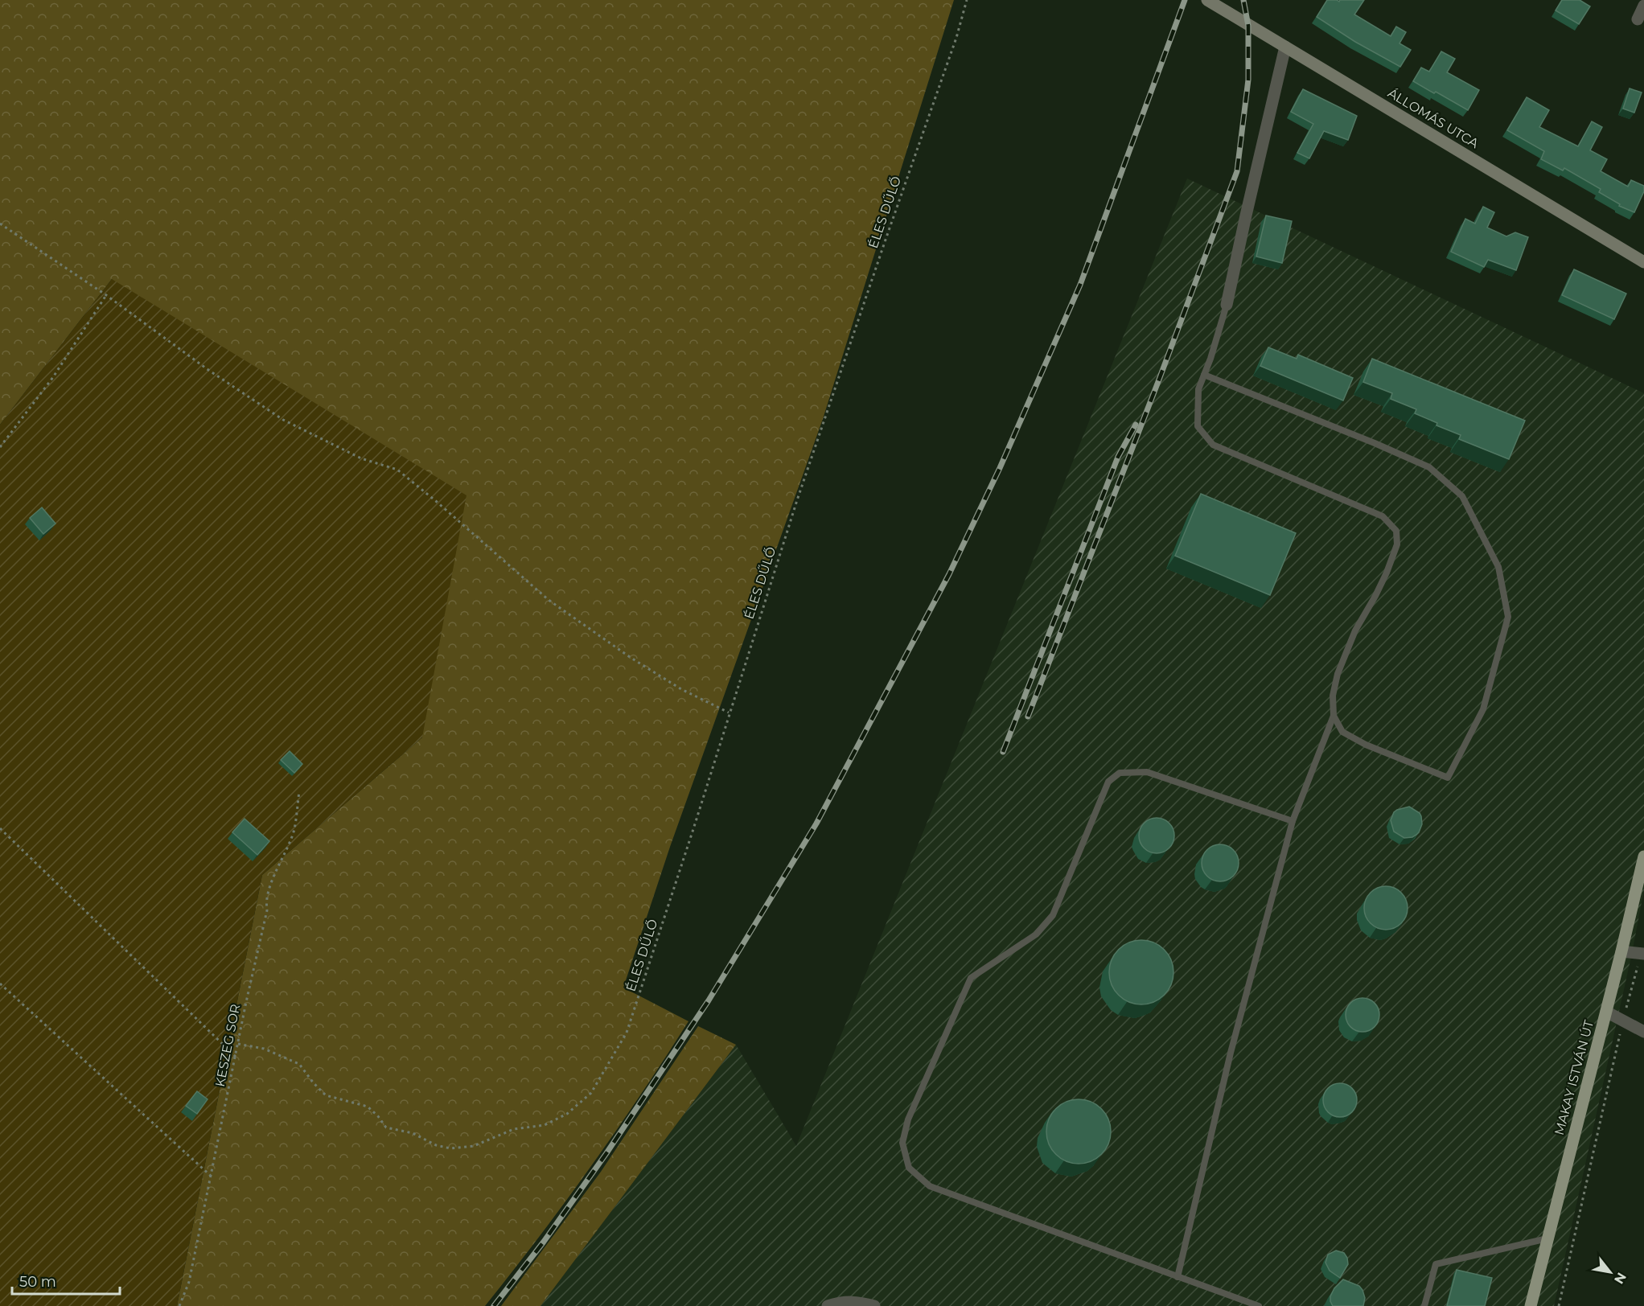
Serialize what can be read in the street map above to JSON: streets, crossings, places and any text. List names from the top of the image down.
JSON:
{
  "streets": {
    "main road": ["ÁLLOMÁS UTCA", "MAKAY ISTVÁN ÚT"],
    "path": ["ÉLES DŰLŐ", "KESZEG SOR"]
  },
  "crossings": [
    ["ÉLES DŰLŐ", "KESZEG SOR"]
  ],
  "scale_bar": "50 m",
  "north": "bottom right"
}
